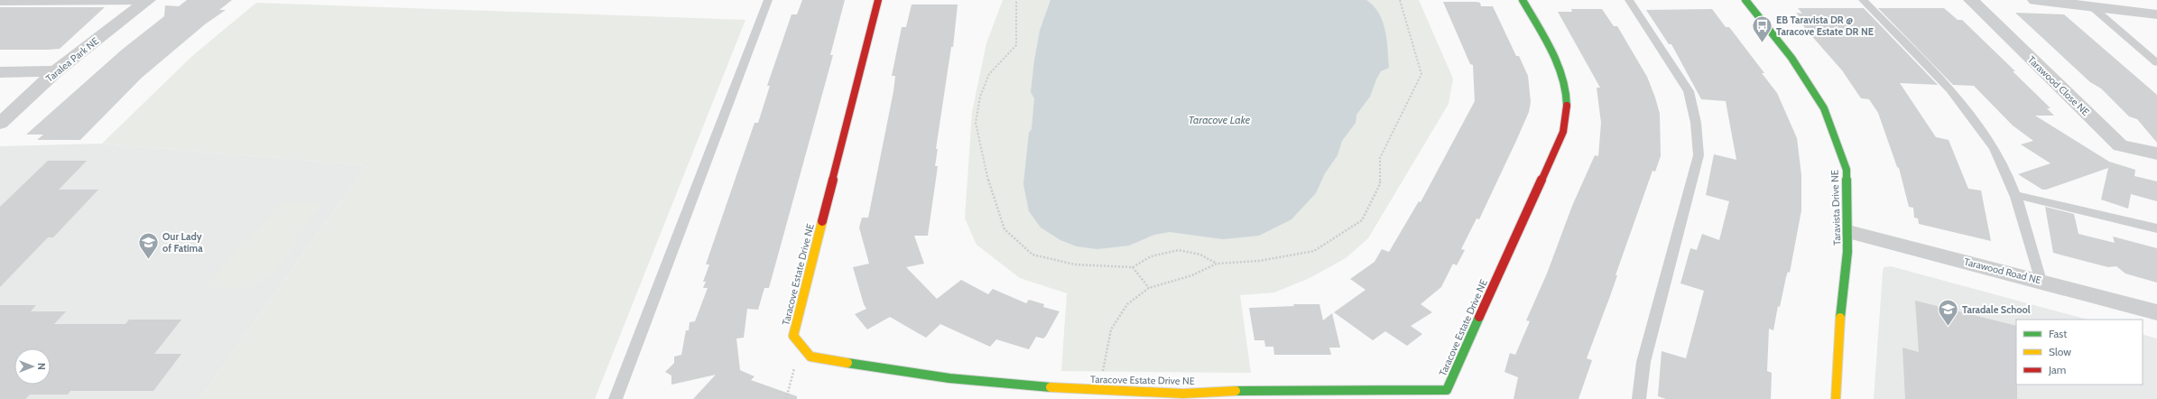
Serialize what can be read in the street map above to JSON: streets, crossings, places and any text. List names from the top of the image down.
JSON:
{
  "streets": {
    "street": [
      "Taralea Park NE",
      "Tarawood Close NE",
      "Taravista Drive NE",
      "Tarawood Road NE",
      "Taracove Estate Drive NE"
    ]
  },
  "crossings": [
    ["Taravista Drive NE", "Tarawood Road NE"]
  ],
  "water": ["Taracove Lake"],
  "places": {
    "bus stop": ["EB Taravista DR @ Taracove Estate DR NE"],
    "school or university": ["Our Lady of Fatima", "Taradale School"]
  },
  "legend": ["Fast", "Slow", "Jam"],
  "north": "right"
}
